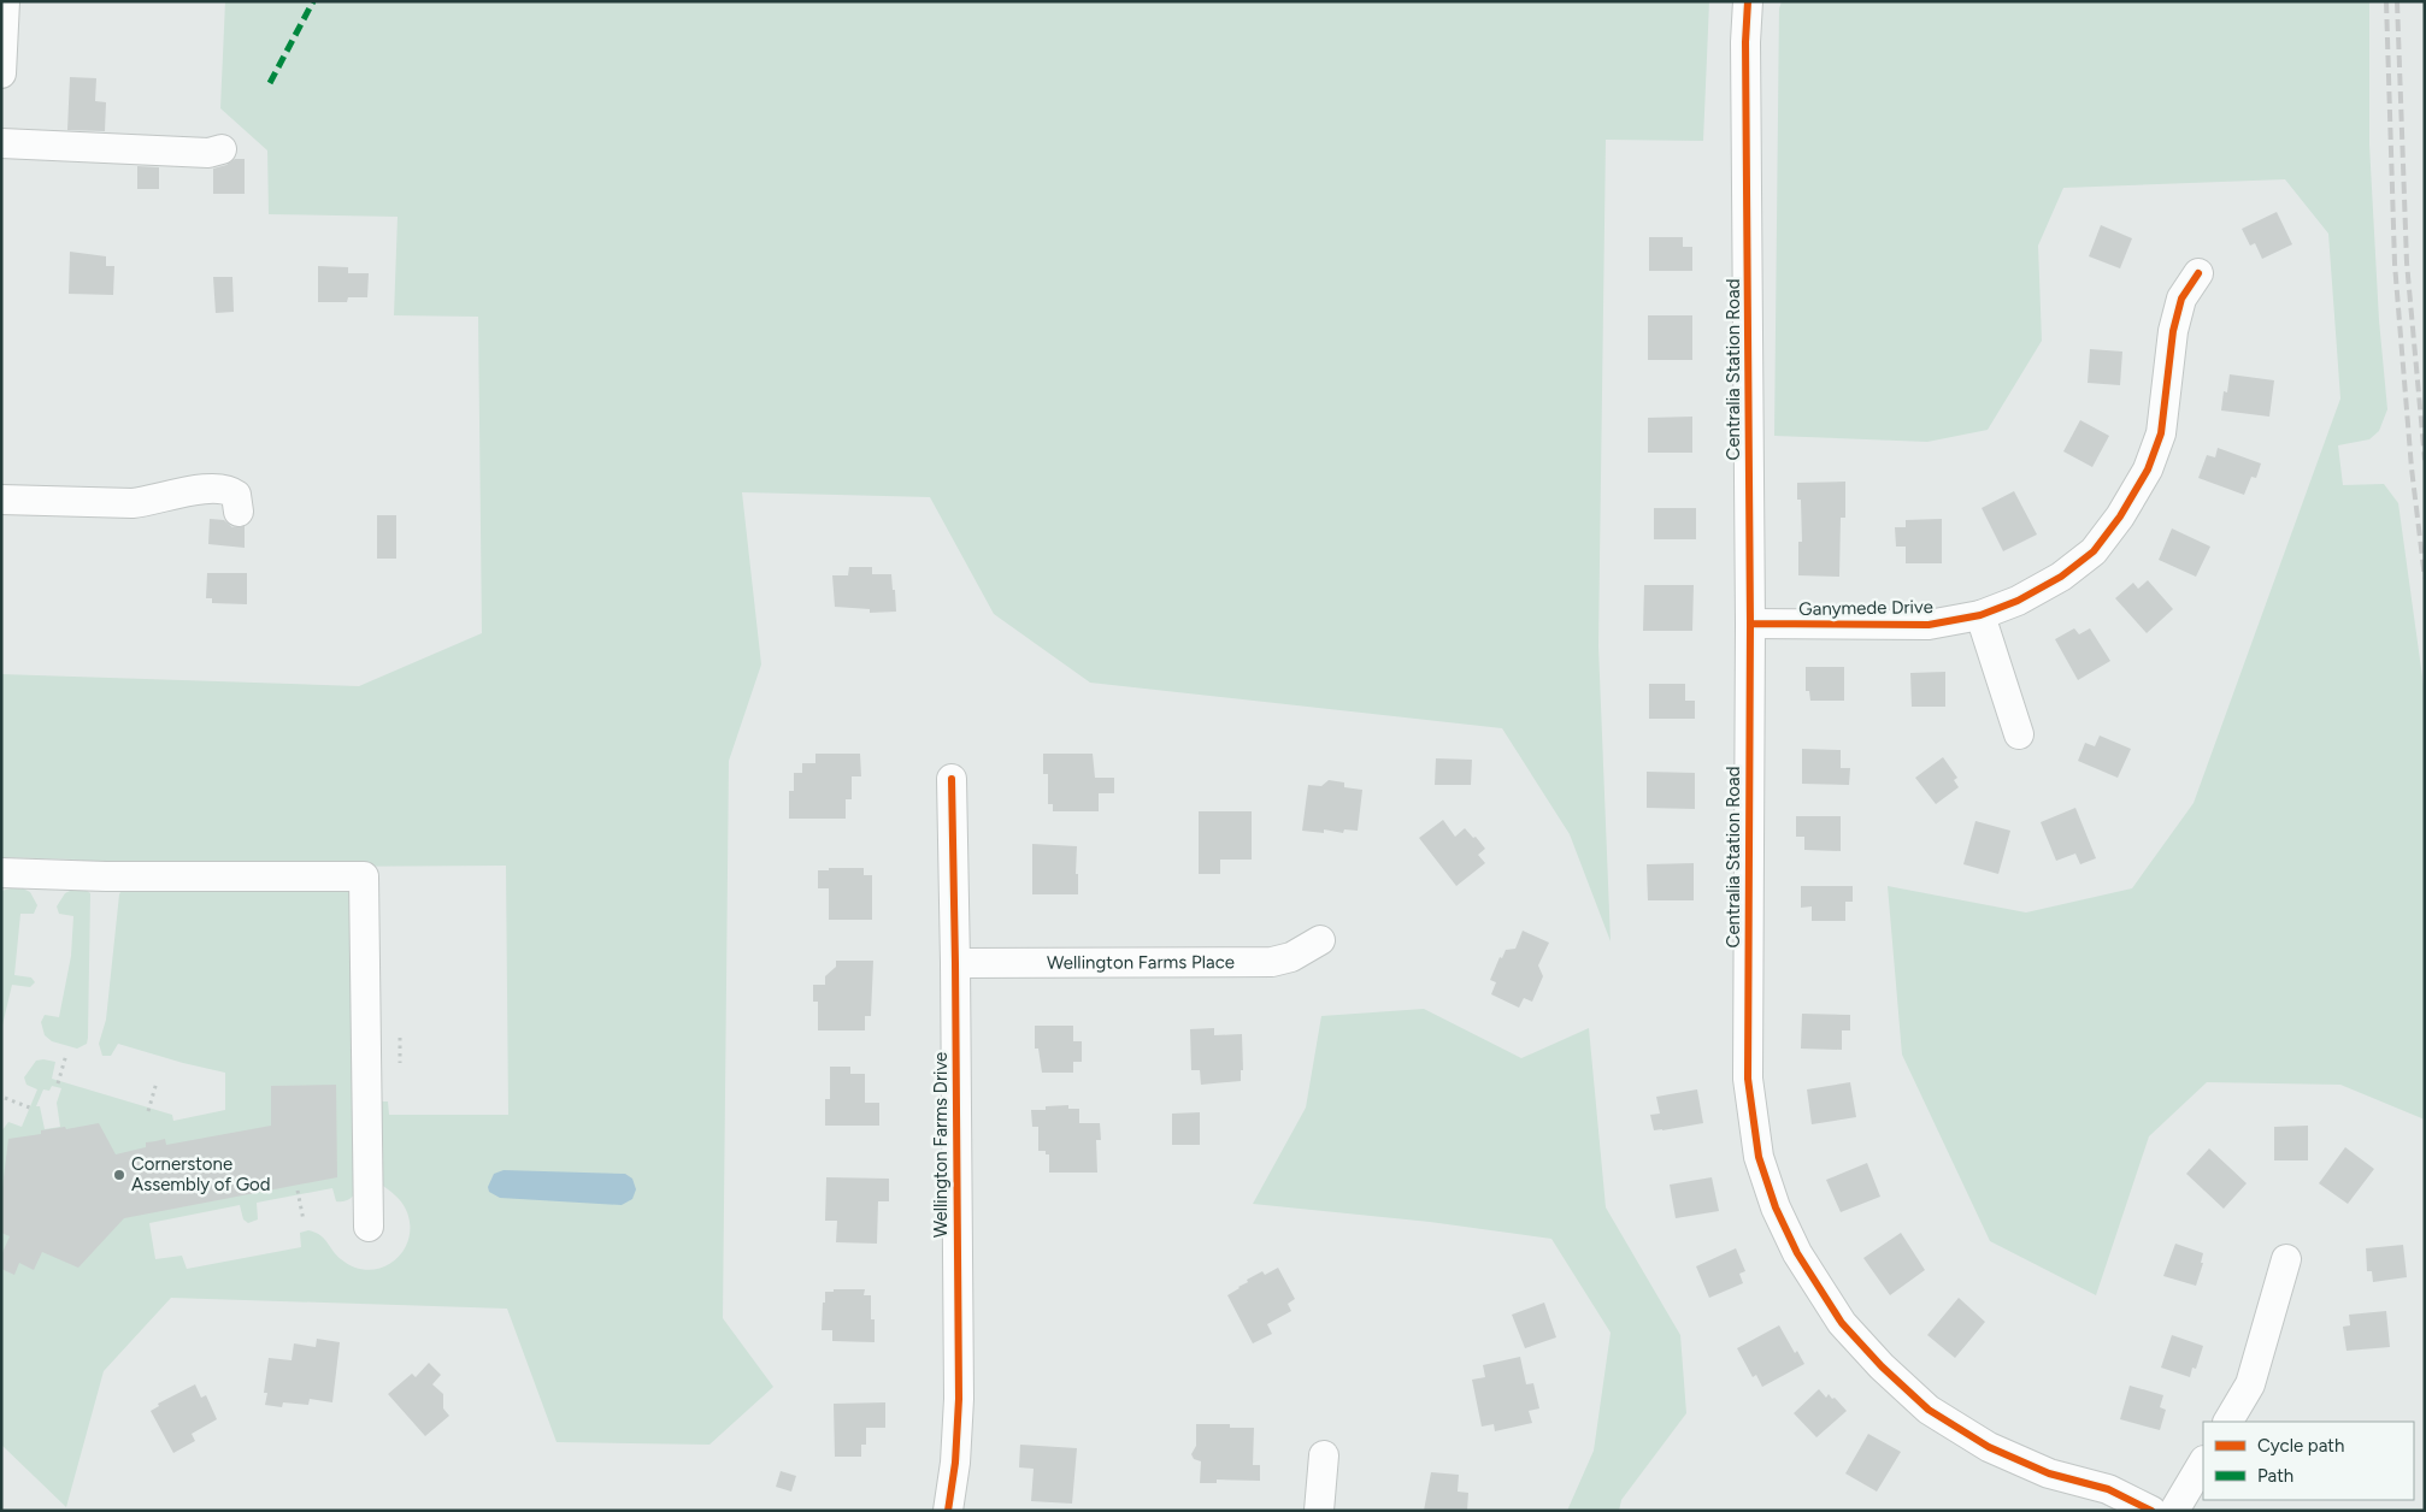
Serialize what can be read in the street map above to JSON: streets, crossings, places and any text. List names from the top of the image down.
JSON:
{
  "streets": {
    "street": [
      "Centralia Station Road",
      "Ganymede Drive",
      "Wellington Farms Place",
      "Wellington Farms Drive"
    ]
  },
  "crossings": [
    ["Centralia Station Road", "Ganymede Drive"],
    ["Wellington Farms Place", "Wellington Farms Drive"]
  ],
  "places": ["Cornerstone Assembly of God"],
  "legend": ["Cycle path", "Path"]
}
